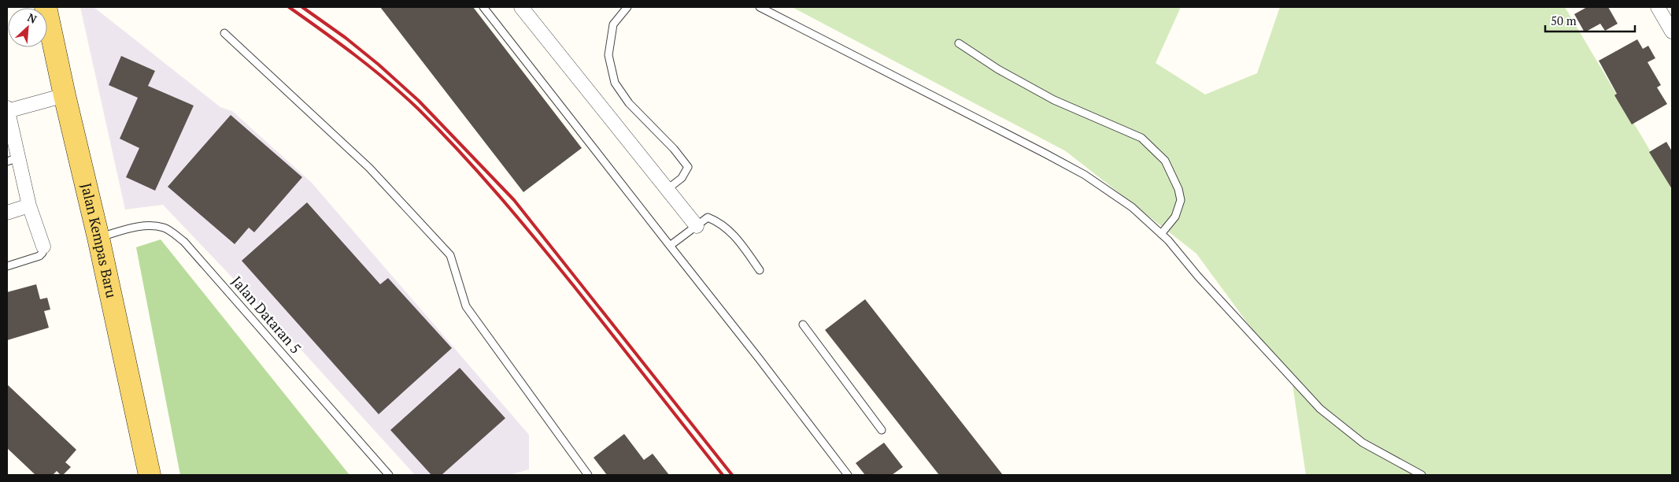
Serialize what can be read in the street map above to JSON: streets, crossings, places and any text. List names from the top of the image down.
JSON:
{
  "streets": {
    "main road": ["Jalan Kempas Baru"],
    "lane": ["Jalan Dataran 5"]
  },
  "crossings": [
    ["Jalan Kempas Baru", "Jalan Dataran 5"]
  ],
  "scale_bar": "50 m",
  "north": "top right"
}
